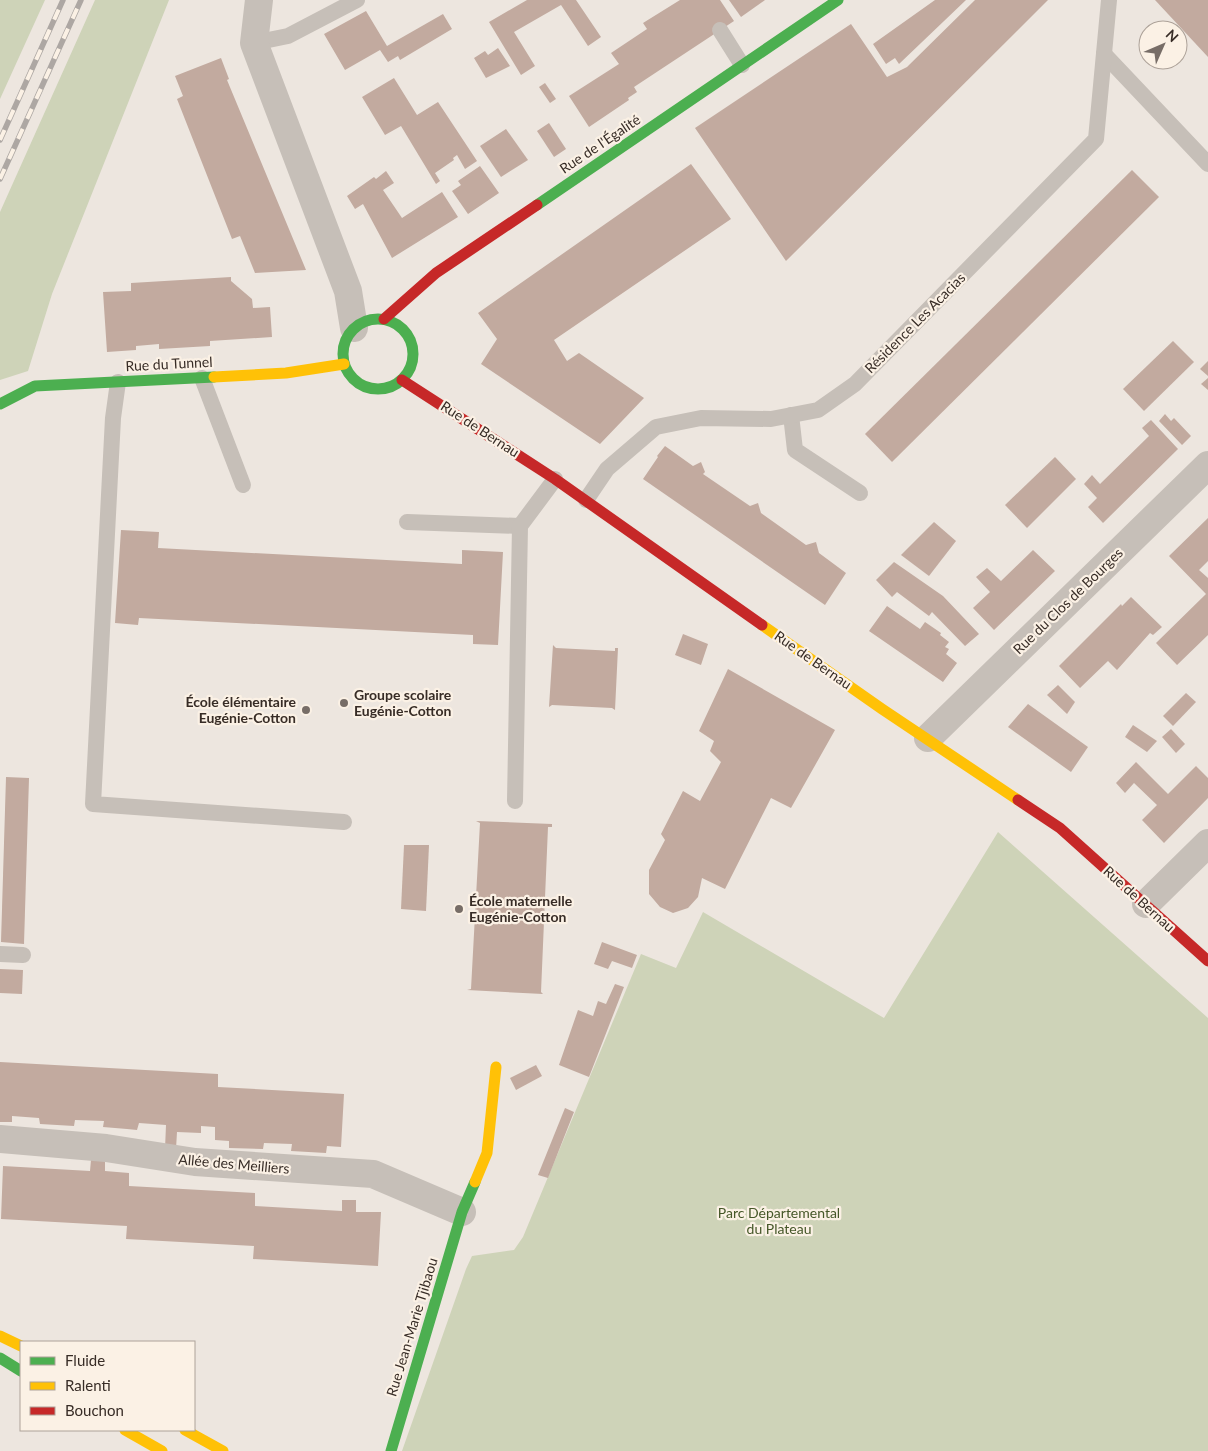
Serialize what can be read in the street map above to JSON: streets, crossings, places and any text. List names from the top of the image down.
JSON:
{
  "streets": {
    "street": [
      "Rue de l'Égalité",
      "Rue du Tunnel",
      "Rue de Bernau",
      "Rue du Clos de Bourges",
      "Allée des Meilliers",
      "Rue Jean-Marie Tjibaou"
    ],
    "lane": ["Résidence Les Acacias"]
  },
  "crossings": [
    ["Rue de l'Égalité", "Rue du Tunnel"],
    ["Rue de l'Égalité", "Rue de Bernau"],
    ["Résidence Les Acacias", "Rue de Bernau"],
    ["Rue du Tunnel", "Rue de Bernau"],
    ["Rue de Bernau", "Rue du Clos de Bourges"],
    ["Allée des Meilliers", "Rue Jean-Marie Tjibaou"]
  ],
  "parks": ["Parc Départemental du Plateau"],
  "places": ["Groupe scolaire Eugénie-Cotton", "École élémentaire Eugénie-Cotton", "École maternelle Eugénie-Cotton"],
  "legend": ["Fluide", "Ralenti", "Bouchon"],
  "north": "top right"
}
